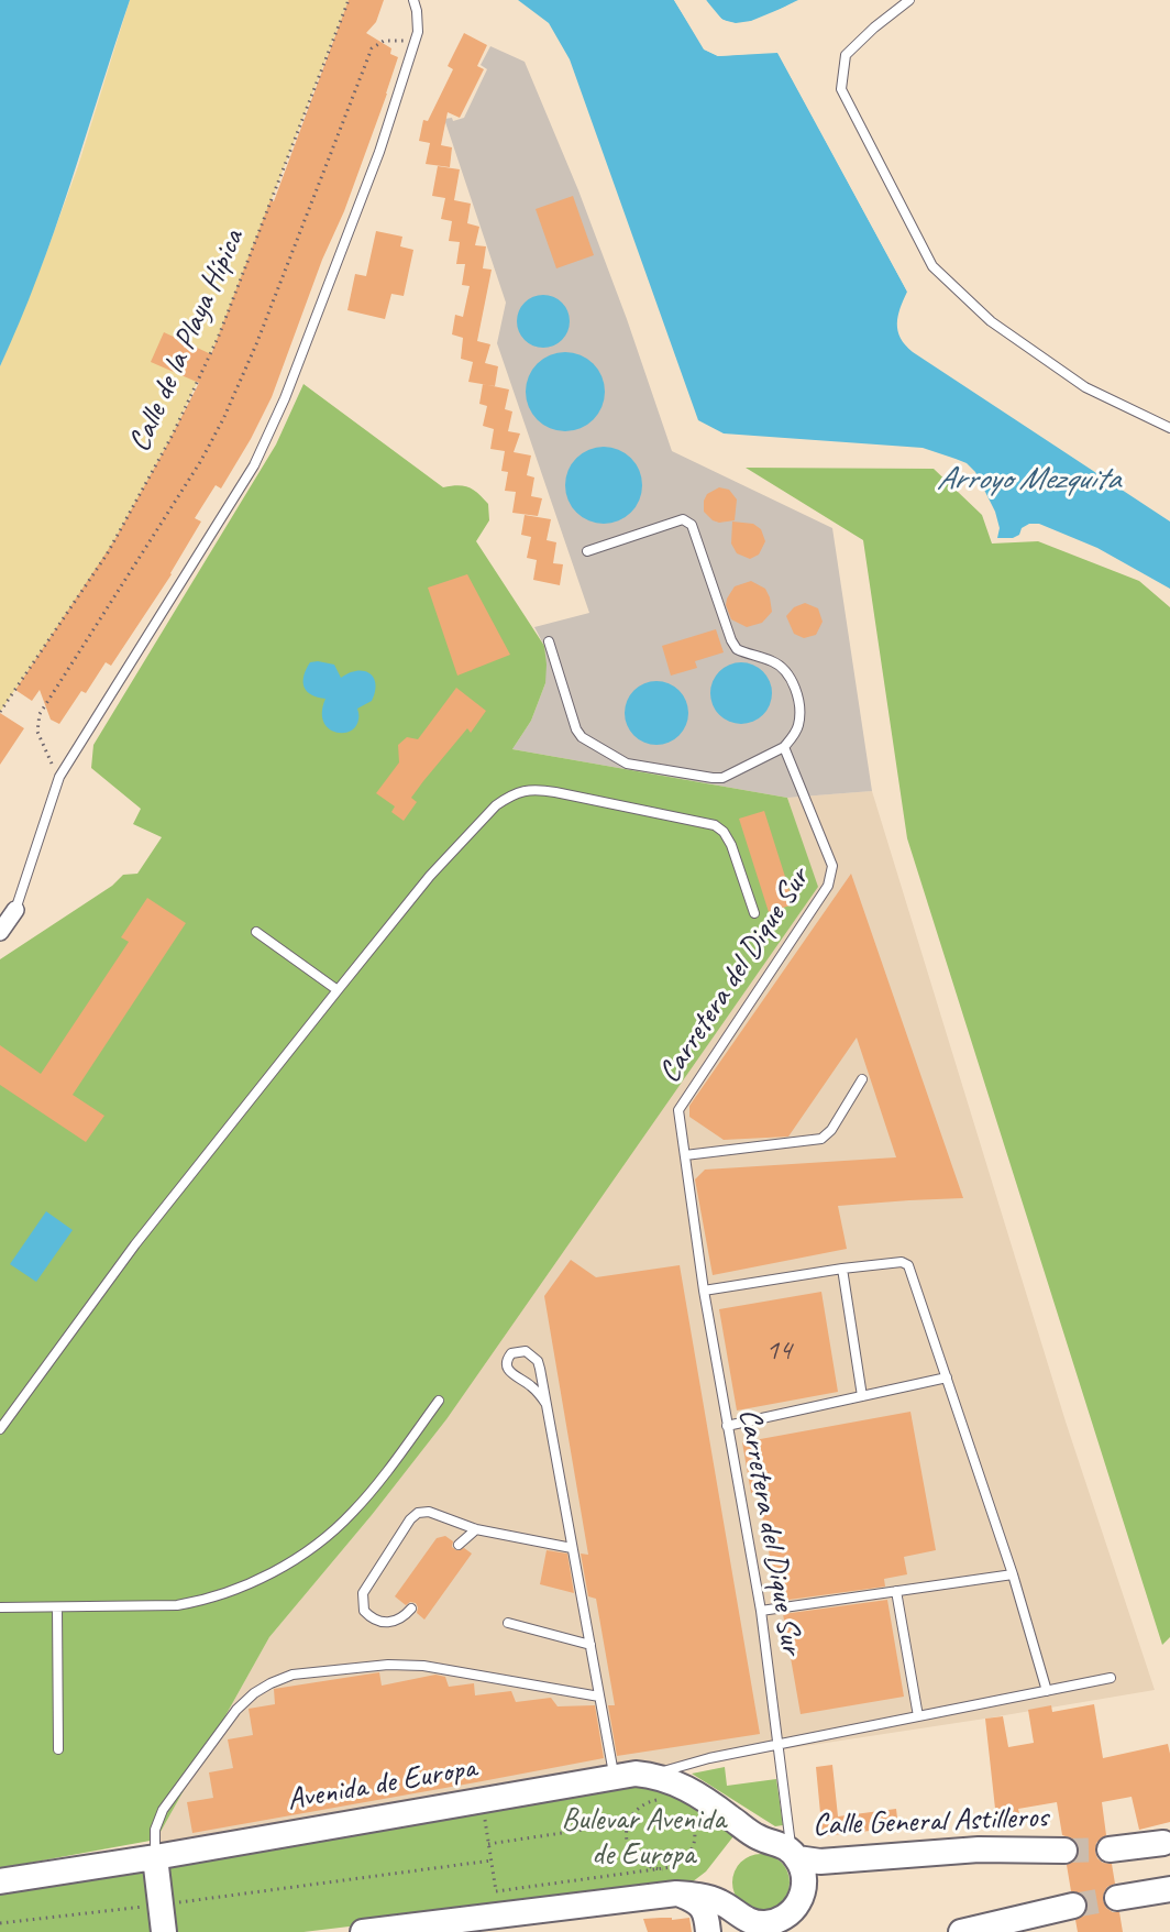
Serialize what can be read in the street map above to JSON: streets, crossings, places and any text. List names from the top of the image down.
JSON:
{
  "streets": {
    "main road": ["Avenida de Europa", "Calle General Astilleros"],
    "lane": ["Carretera del Dique Sur"],
    "path": ["Calle de la Playa Hípica"]
  },
  "crossings": [
    ["Carretera del Dique Sur", "Calle General Astilleros"],
    ["Avenida de Europa", "Calle General Astilleros"]
  ],
  "water": ["Arroyo Mezquita"],
  "parks": ["Bulevar Avenida de Europa"],
  "house_numbers": ["14"]
}
